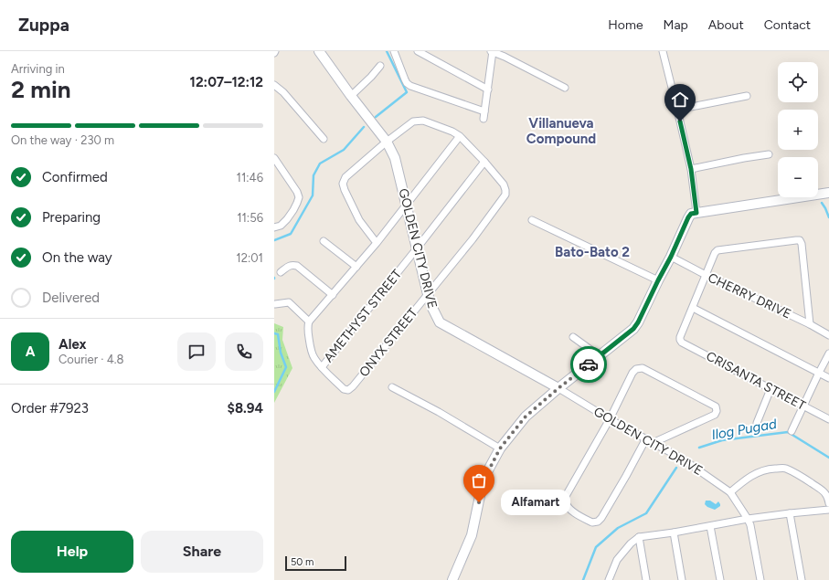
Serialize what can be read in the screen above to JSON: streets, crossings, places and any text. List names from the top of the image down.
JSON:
{
  "streets": {
    "street": [
      "GOLDEN CITY DRIVE",
      "CHERRY DRIVE",
      "AMETHYST STREET",
      "ONYX STREET",
      "CRISANTA STREET"
    ]
  },
  "crossings": [
    ["GOLDEN CITY DRIVE", "AMETHYST STREET"],
    ["GOLDEN CITY DRIVE", "ONYX STREET"],
    ["AMETHYST STREET", "ONYX STREET"]
  ],
  "districts": ["Villanueva Compound", "Bato-Bato 2"],
  "water": ["Ilog Pugad"],
  "places": ["Alfamart"],
  "scale_bar": "50 m",
  "page": {
    "header": "Zuppa",
    "nav": [
      "Home",
      "Map",
      "About",
      "Contact"
    ],
    "heading": ["2 min", "Arriving in", "12:07–12:12"],
    "panel": [
      "Alex",
      "Courier · 4.8",
      "Order #7923",
      "$8.94"
    ],
    "map_buttons": ["+", "−"],
    "bar": "On the way · 230 m",
    "list": [
      ["Confirmed", "11:46"],
      ["Preparing", "11:56"],
      ["On the way", "12:01"],
      "Delivered"
    ],
    "round": "A",
    "bubble": "Alfamart",
    "buttons": ["Help", "Share"],
    "scale": "50 m"
  }
}
